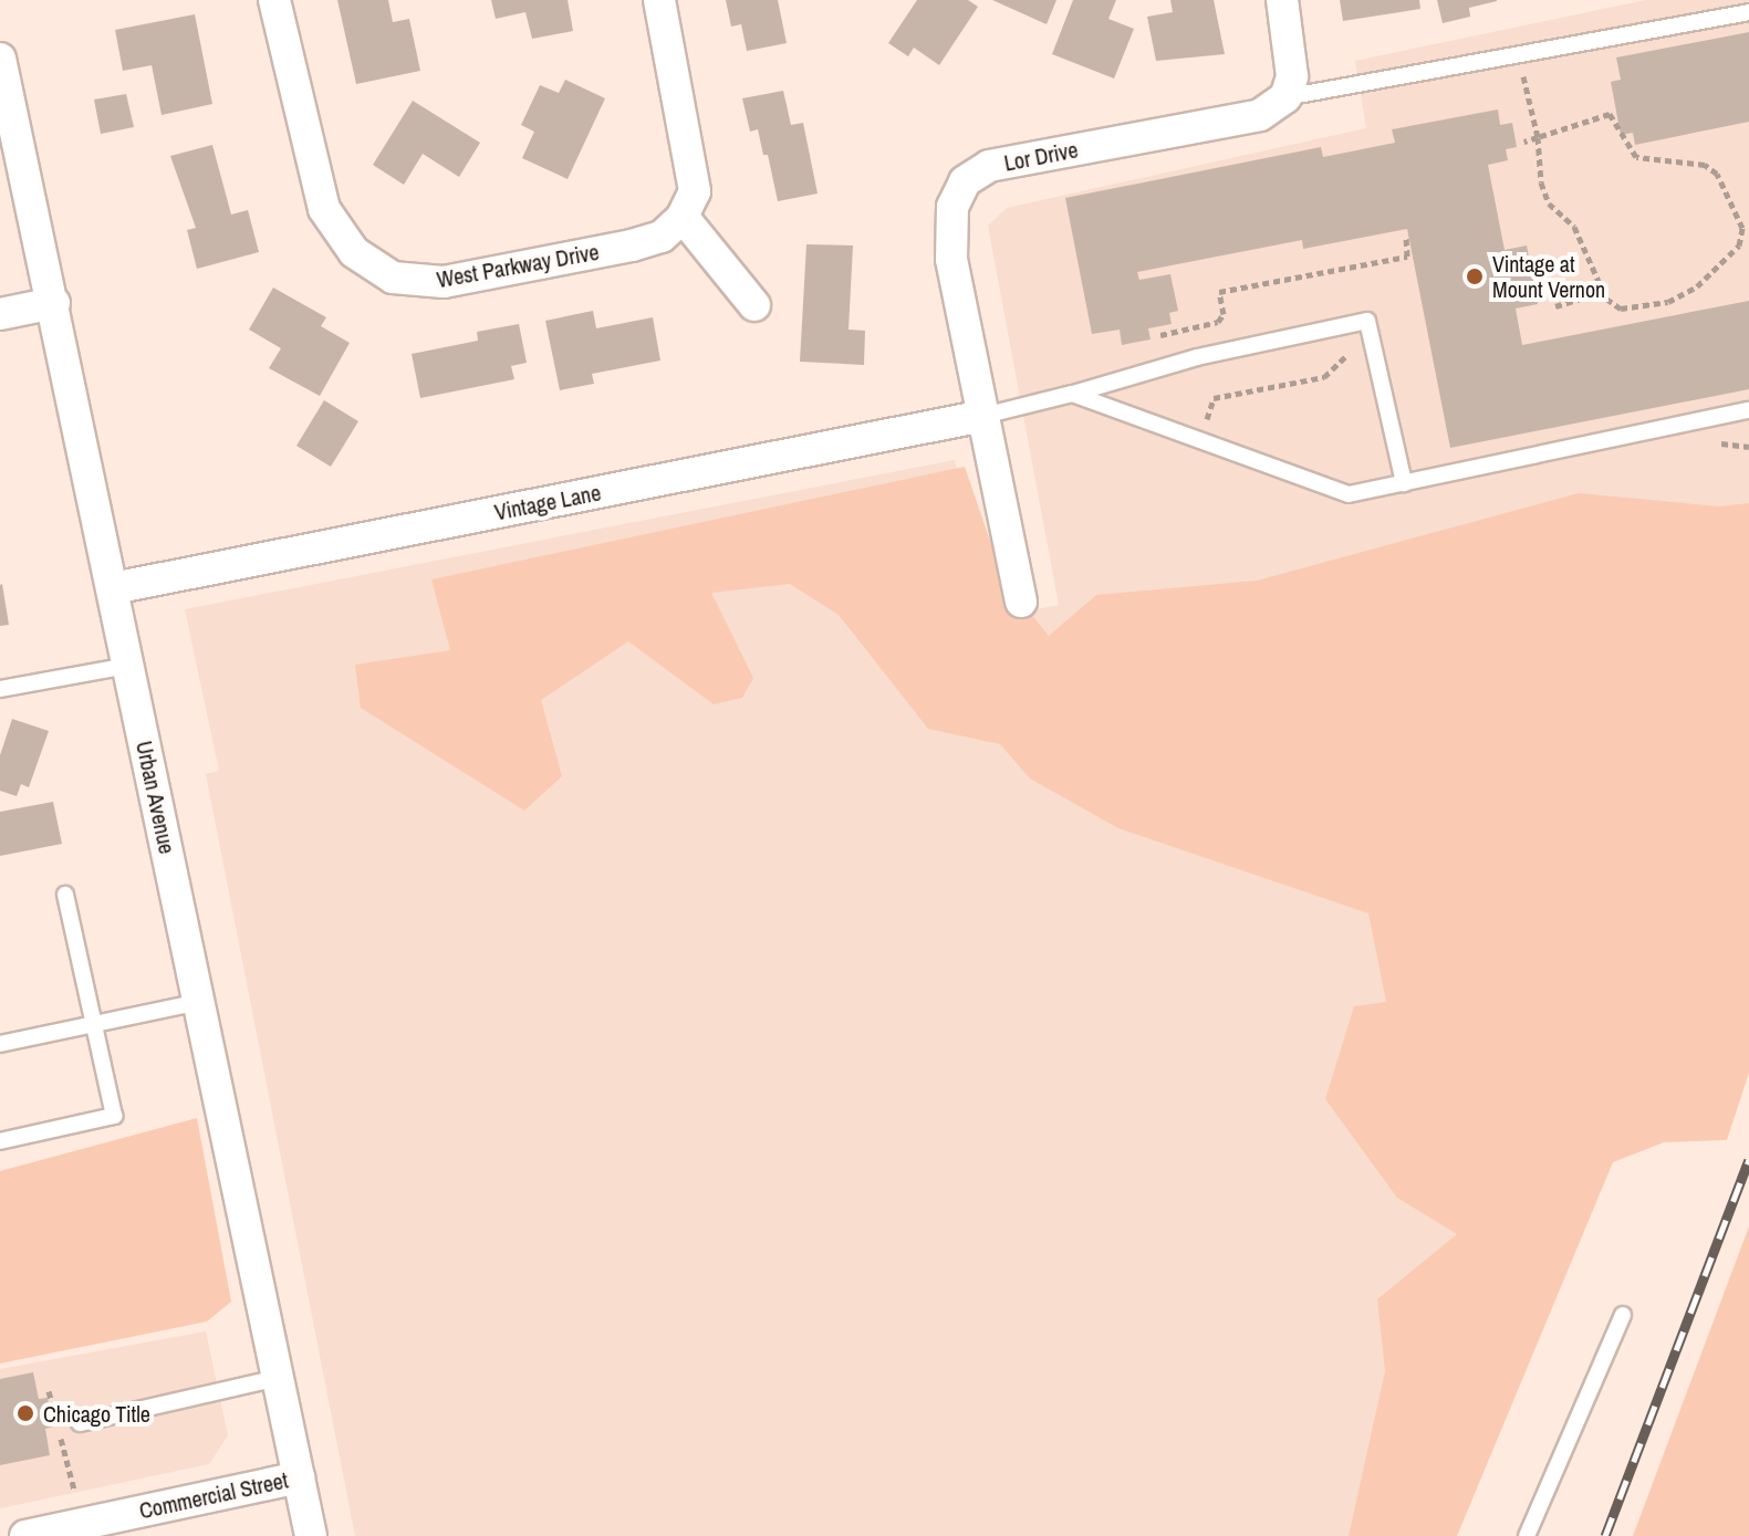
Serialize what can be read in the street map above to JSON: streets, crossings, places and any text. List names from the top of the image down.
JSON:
{
  "streets": {
    "street": [
      "Lor Drive",
      "West Parkway Drive",
      "Vintage Lane",
      "Urban Avenue",
      "Commercial Street"
    ]
  },
  "crossings": [
    ["Lor Drive", "Vintage Lane"],
    ["Vintage Lane", "Urban Avenue"],
    ["Urban Avenue", "Commercial Street"]
  ],
  "places": ["Vintage at Mount Vernon", "Chicago Title"]
}
